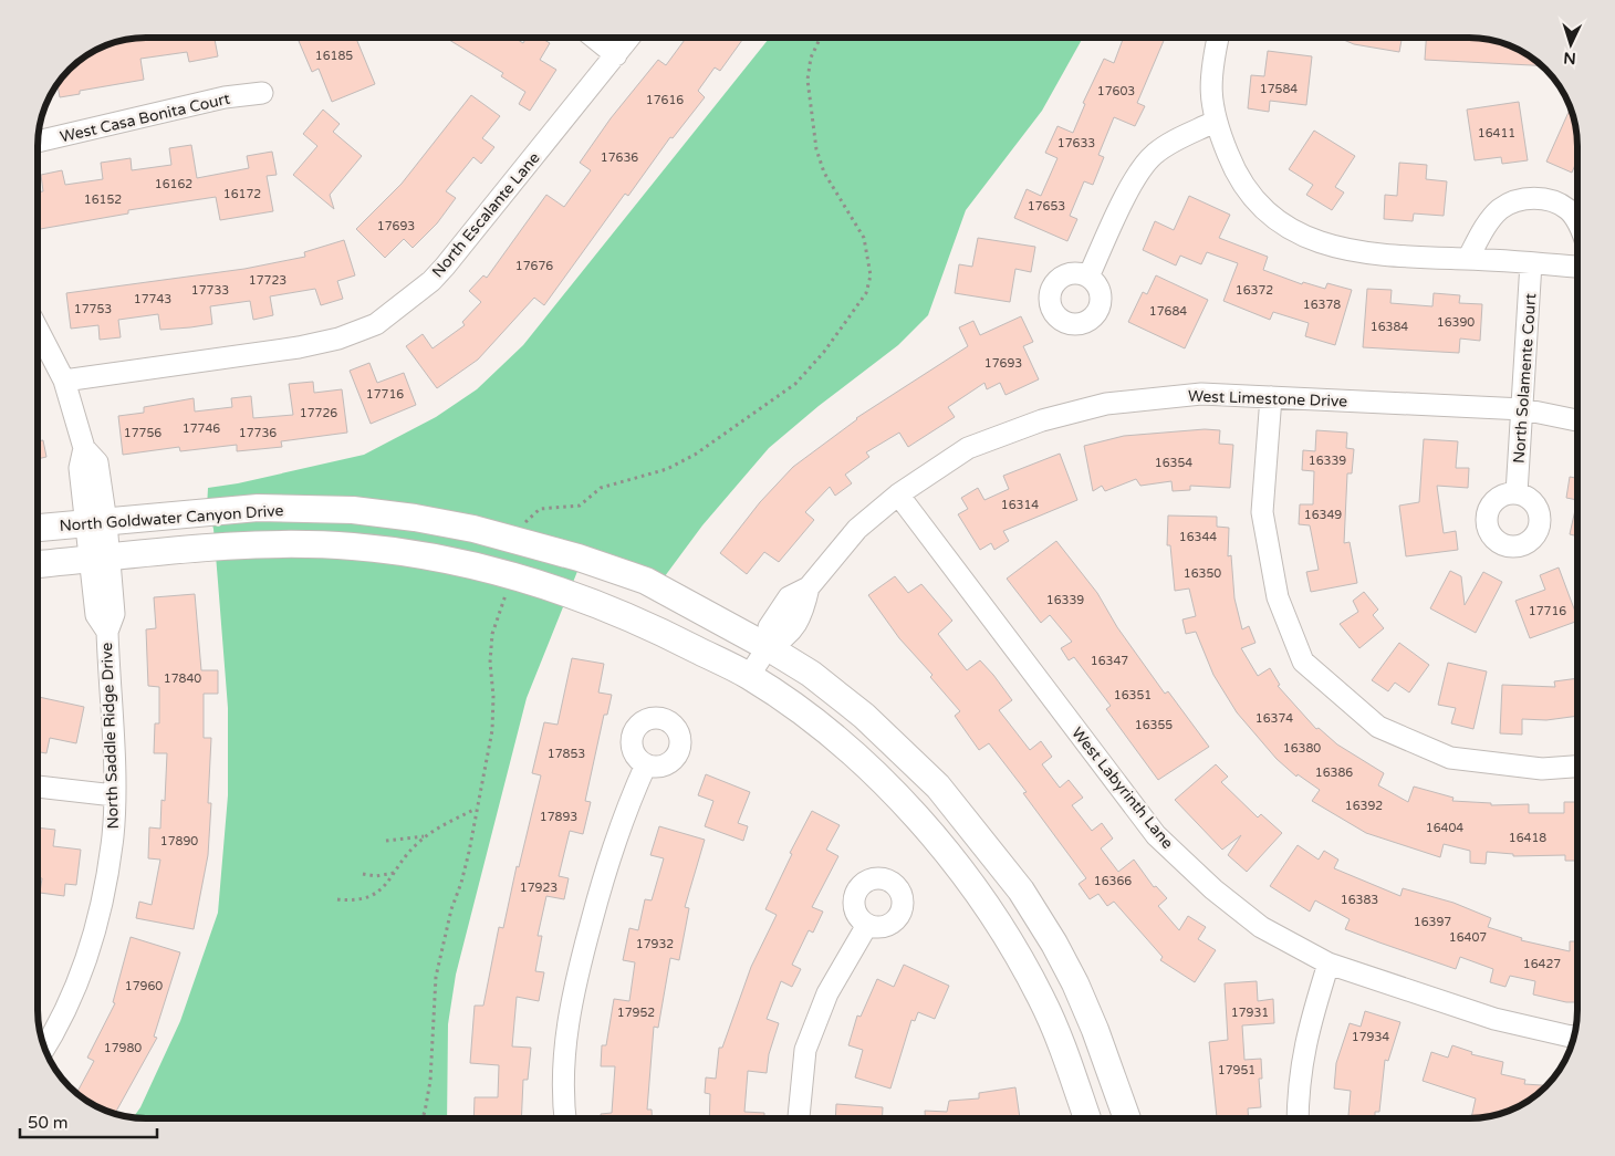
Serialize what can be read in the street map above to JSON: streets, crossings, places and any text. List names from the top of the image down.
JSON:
{
  "streets": {
    "street": [
      "West Casa Bonita Court",
      "North Escalante Lane",
      "North Solamente Court",
      "West Limestone Drive",
      "North Goldwater Canyon Drive",
      "North Saddle Ridge Drive",
      "West Labyrinth Lane"
    ]
  },
  "crossings": [
    ["North Escalante Lane", "North Saddle Ridge Drive"],
    ["North Solamente Court", "West Limestone Drive"],
    ["West Limestone Drive", "North Goldwater Canyon Drive"],
    ["West Limestone Drive", "West Labyrinth Lane"],
    ["North Goldwater Canyon Drive", "North Saddle Ridge Drive"]
  ],
  "house_numbers": [
    "16185",
    "17584",
    "17603",
    "17616",
    "16411",
    "17633",
    "17636",
    "16162",
    "16172",
    "16152",
    "17653",
    "17693",
    "17676",
    "17723",
    "17733",
    "16372",
    "17743",
    "16378",
    "17753",
    "17684",
    "16390",
    "16384",
    "17693",
    "17716",
    "17726",
    "17746",
    "17756",
    "17736",
    "16339",
    "16354",
    "16314",
    "16349",
    "16344",
    "16350",
    "16339",
    "17716",
    "16347",
    "17840",
    "16351",
    "16374",
    "16355",
    "16380",
    "17853",
    "16386",
    "16392",
    "17893",
    "16404",
    "16418",
    "17890",
    "16366",
    "17923",
    "16383",
    "16397",
    "16407",
    "17932",
    "16427",
    "17960",
    "17952",
    "17931",
    "17934",
    "17980",
    "17951"
  ],
  "scale_bar": "50 m",
  "north": "bottom"
}
